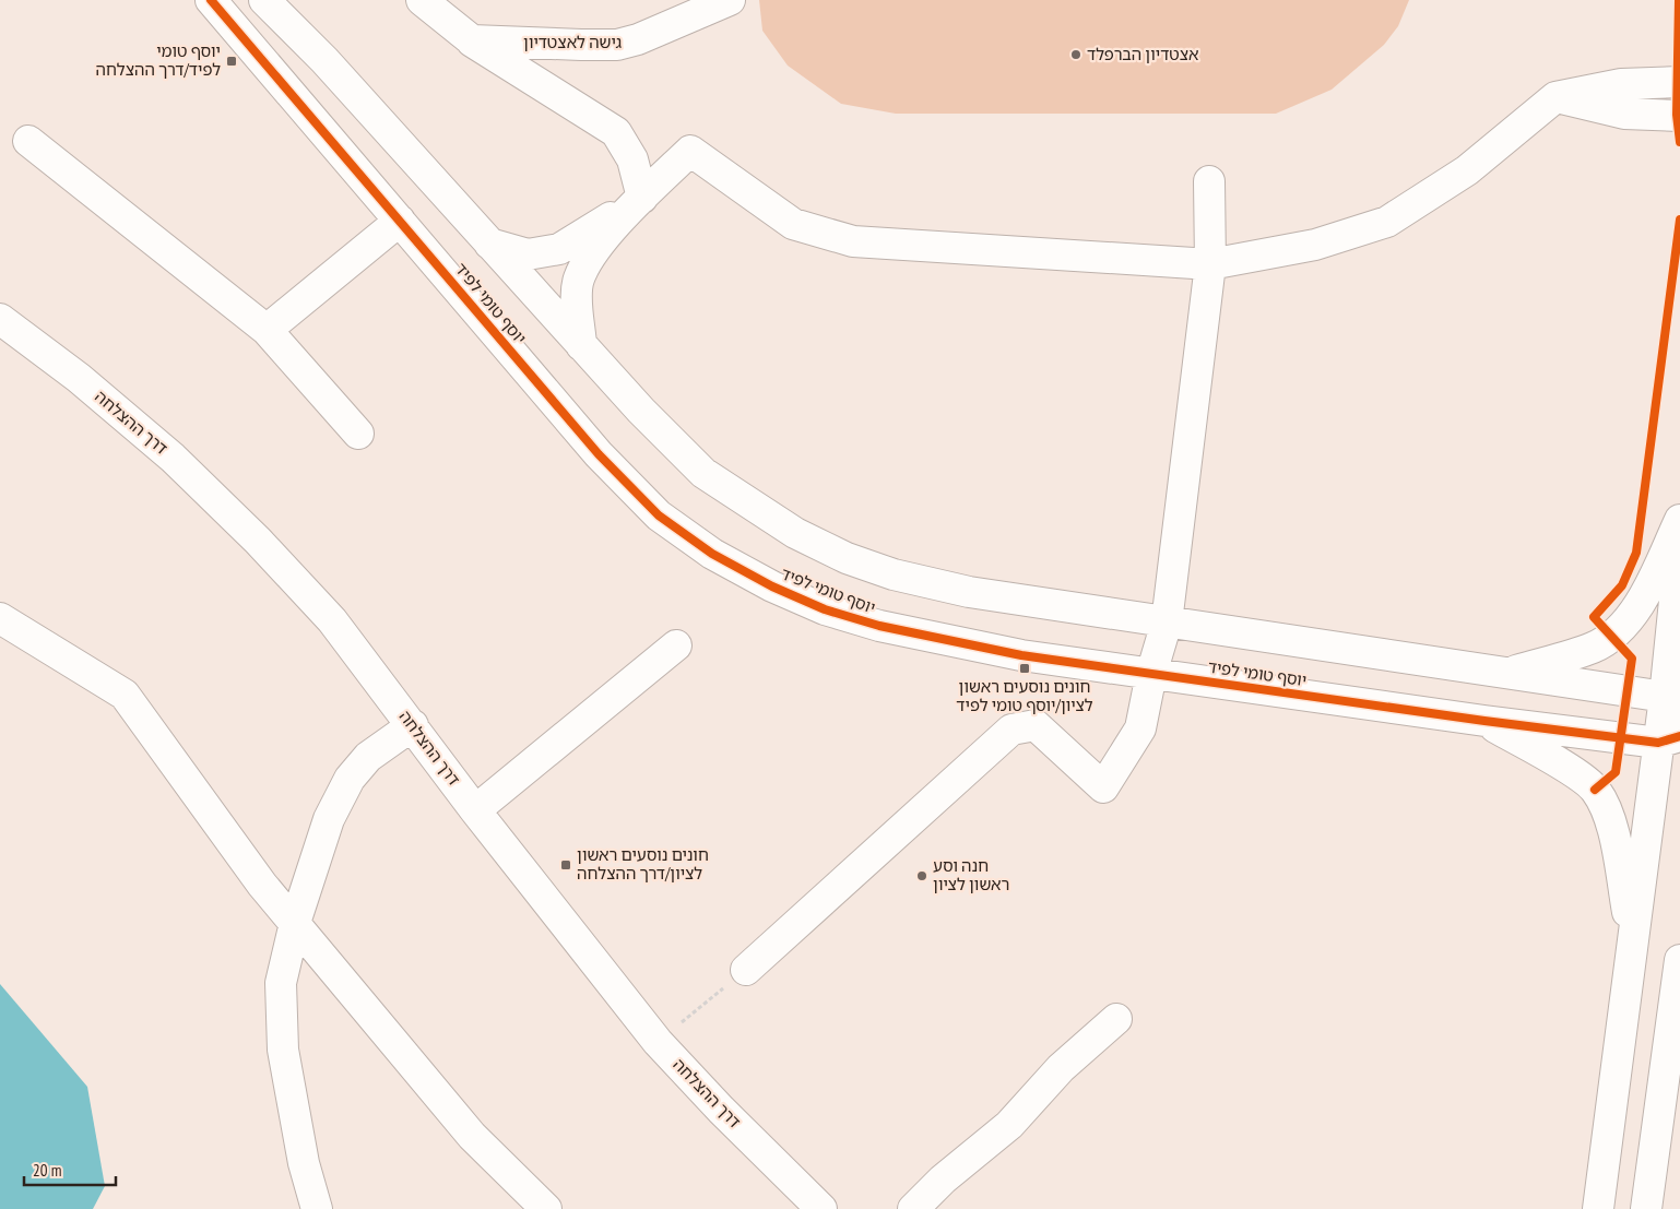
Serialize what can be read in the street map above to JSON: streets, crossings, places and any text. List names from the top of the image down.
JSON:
{
  "streets": {
    "street": ["גישה לאצטדיון", "יוסף טומי לפיד", "דרך ההצלחה"]
  },
  "places": {
    "other": ["אצטדיון הברפלד", "חנה וסע ראשון לציון"],
    "transit": ["יוסף טומי לפיד/דרך ההצלחה", "חונים נוסעים ראשון לציון/יוסף טומי לפיד", "חונים נוסעים ראשון לציון/דרך ההצלחה"]
  },
  "scale_bar": "20 m"
}
